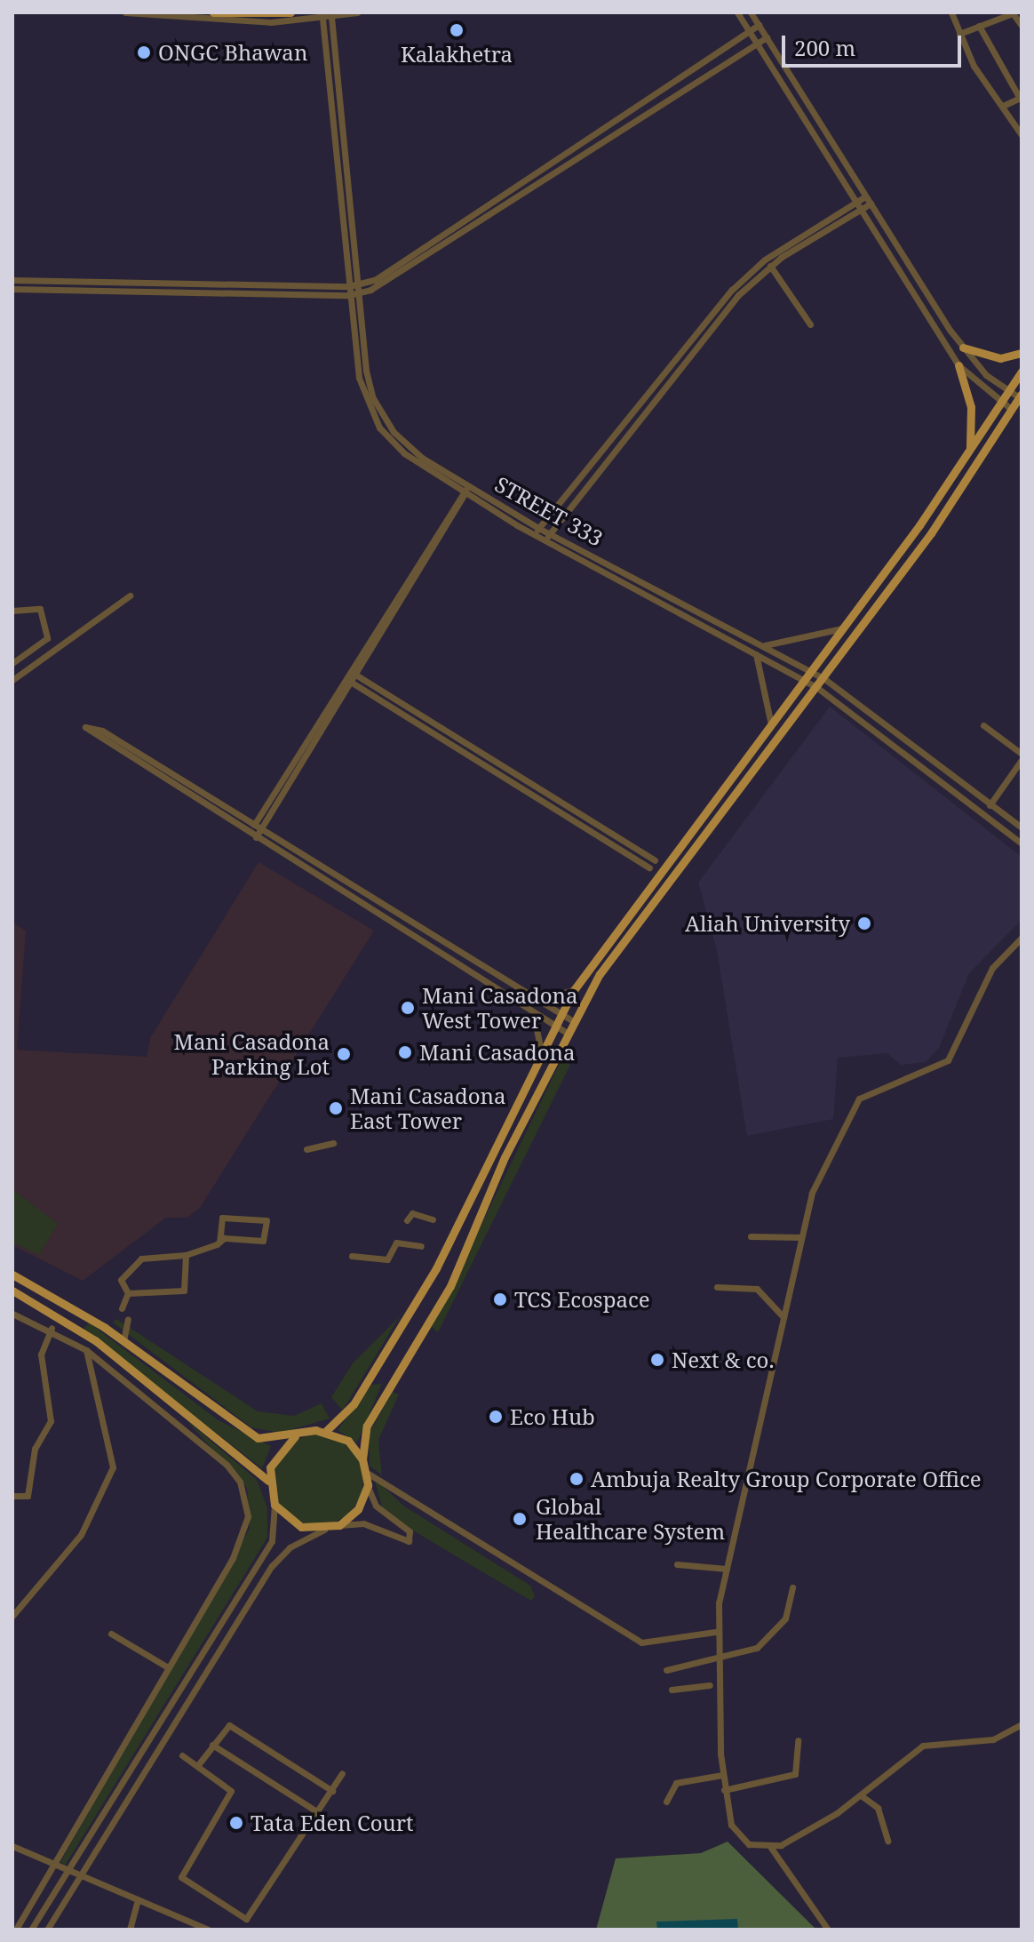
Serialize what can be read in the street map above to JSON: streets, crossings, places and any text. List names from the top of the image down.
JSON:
{
  "streets": {
    "street": ["STREET 333"]
  },
  "places": [
    "Kalakhetra",
    "ONGC Bhawan",
    "Aliah University",
    "Mani Casadona West Tower",
    "Mani Casadona",
    "Mani Casadona Parking Lot",
    "Mani Casadona East Tower",
    "TCS Ecospace",
    "Next & co.",
    "Eco Hub",
    "Ambuja Realty Group Corporate Office",
    "Global Healthcare System",
    "Tata Eden Court"
  ],
  "scale_bar": "200 m"
}
